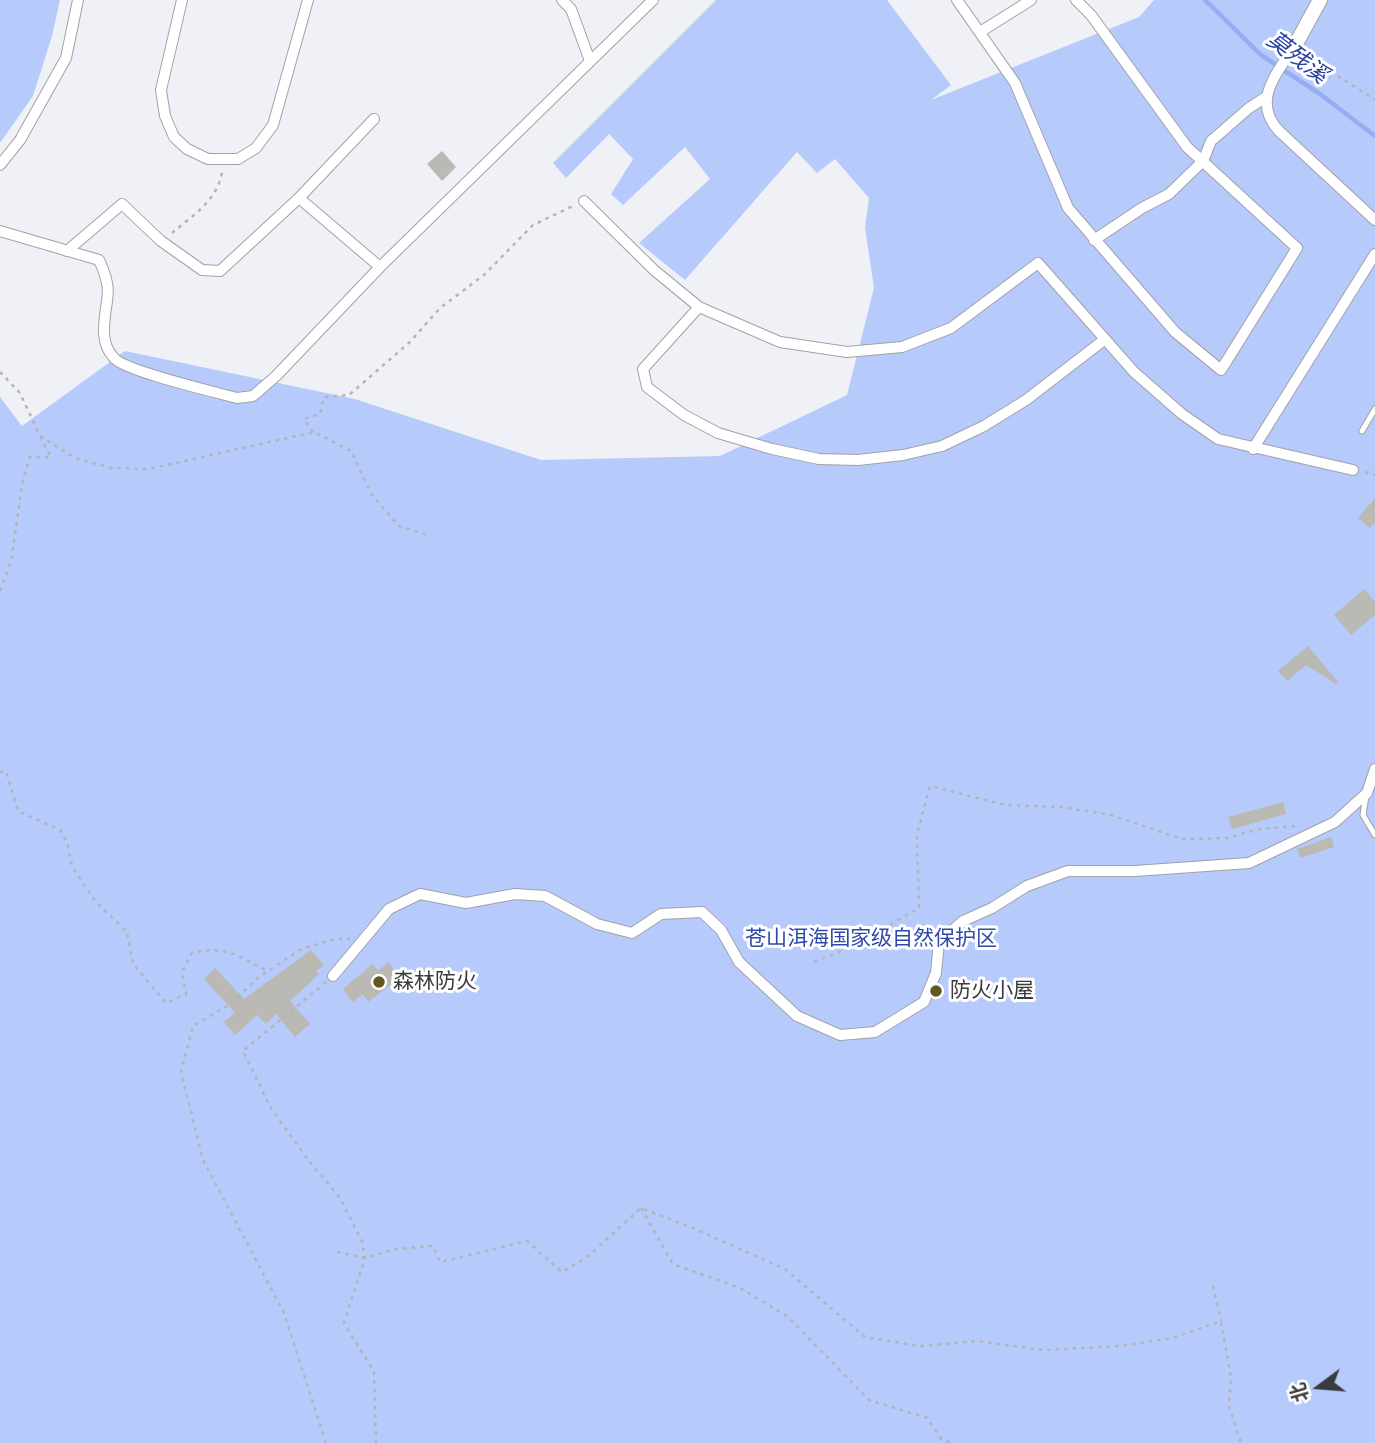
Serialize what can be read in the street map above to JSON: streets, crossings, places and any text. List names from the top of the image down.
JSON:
{
  "water": ["莫残溪"],
  "parks": ["苍山洱海国家级自然保护区"],
  "places": ["森林防火", "防火小屋"],
  "north": "left"
}
